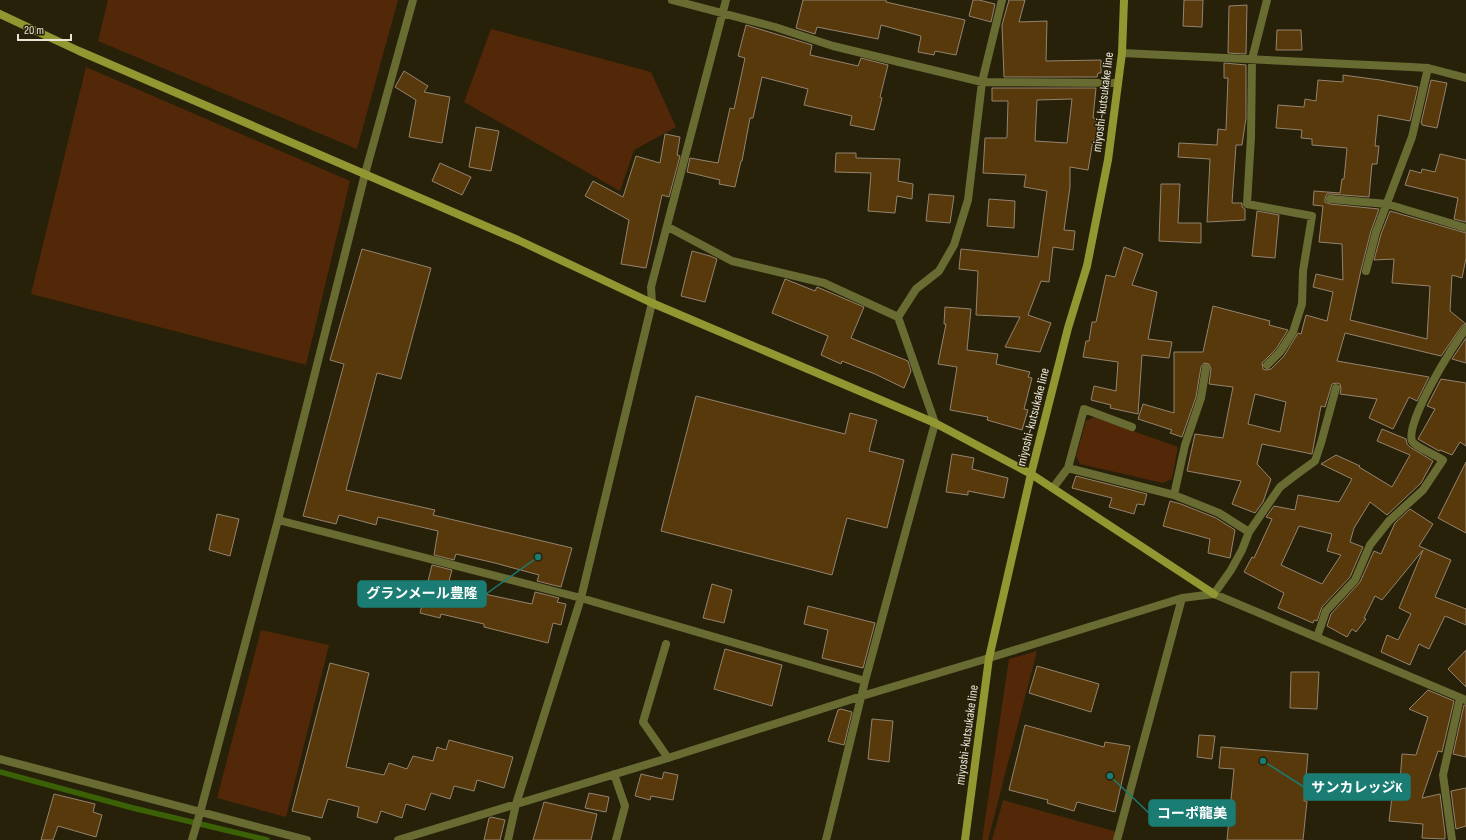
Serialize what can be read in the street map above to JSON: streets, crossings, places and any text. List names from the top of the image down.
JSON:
{
  "streets": {
    "street": ["miyoshi-kutsukake line"]
  },
  "places": ["グランメール豊隆", "サンカレッジK", "コーポ龍美"],
  "scale_bar": "20 m"
}
